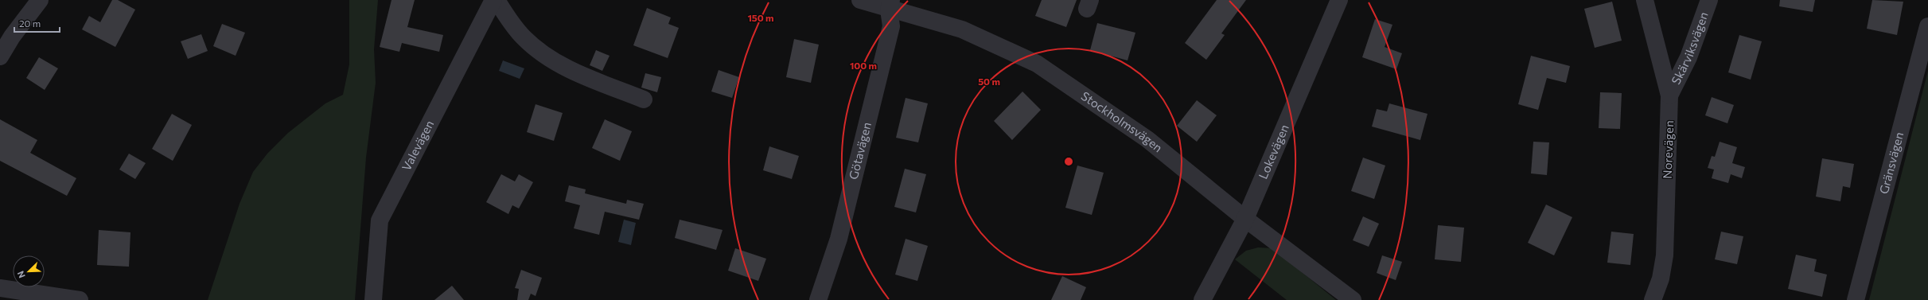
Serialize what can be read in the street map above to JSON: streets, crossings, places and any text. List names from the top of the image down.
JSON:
{
  "streets": {
    "street": [
      "Skärviksvägen",
      "Stockholmsvägen",
      "Valevägen",
      "Norevägen",
      "Götavägen",
      "Lokevägen",
      "Gränsvägen"
    ]
  },
  "crossings": [
    ["Skärviksvägen", "Norevägen"],
    ["Stockholmsvägen", "Götavägen"],
    ["Stockholmsvägen", "Lokevägen"]
  ],
  "scale_bar": "20 m",
  "north": "bottom left",
  "rings": ["150 m", "100 m", "50 m"]
}
